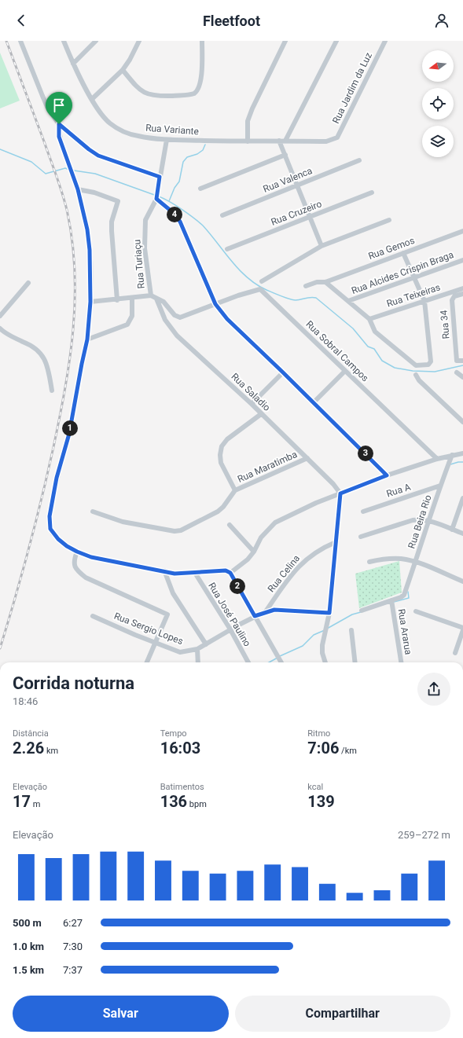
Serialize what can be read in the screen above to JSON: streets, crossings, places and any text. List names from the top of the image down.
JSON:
{
  "streets": {
    "street": [
      "Rua Jardim da Luz",
      "Rua Variante",
      "Rua Valenca",
      "Rua Cruzeiro",
      "Rua Gemos",
      "Rua Turiaçu",
      "Rua Alcides Crispin Braga",
      "Rua Teixeiras",
      "Rua 34",
      "Rua Sobral Campos",
      "Rua Saladio",
      "Rua Maratimba",
      "Rua A",
      "Rua Beira Rio",
      "Rua Celina",
      "Rua José Paulino",
      "Rua Sergio Lopes",
      "Rua Ararua"
    ]
  },
  "crossings": [
    ["Rua Jardim da Luz", "Rua Variante"],
    ["Rua Variante", "Rua Turiaçu"],
    ["Rua Saladio", "Rua Maratimba"],
    ["Rua A", "Rua Beira Rio"],
    ["Rua Beira Rio", "Rua Ararua"],
    ["Rua Celina", "Rua Sergio Lopes"],
    ["Rua José Paulino", "Rua Sergio Lopes"]
  ],
  "north": "left",
  "page": {
    "header": "Fleetfoot",
    "pins": [
      "4",
      "1",
      "3",
      "2"
    ],
    "heading": ["Corrida noturna", "18:46"],
    "stats": [
      ["Distância", "2.26 km"],
      ["Tempo", "16:03"],
      ["Ritmo", "7:06 /km"],
      ["Elevação", "17 m"],
      ["Batimentos", "136 bpm"],
      ["kcal", "139"]
    ],
    "chart": ["Elevação", "259–272 m"],
    "list": [
      {
        "name": "500 m",
        "note": "6:27"
      },
      {
        "name": "1.0 km",
        "note": "7:30"
      },
      {
        "name": "1.5 km",
        "note": "7:37"
      }
    ],
    "buttons": ["Salvar", "Compartilhar"]
  }
}
